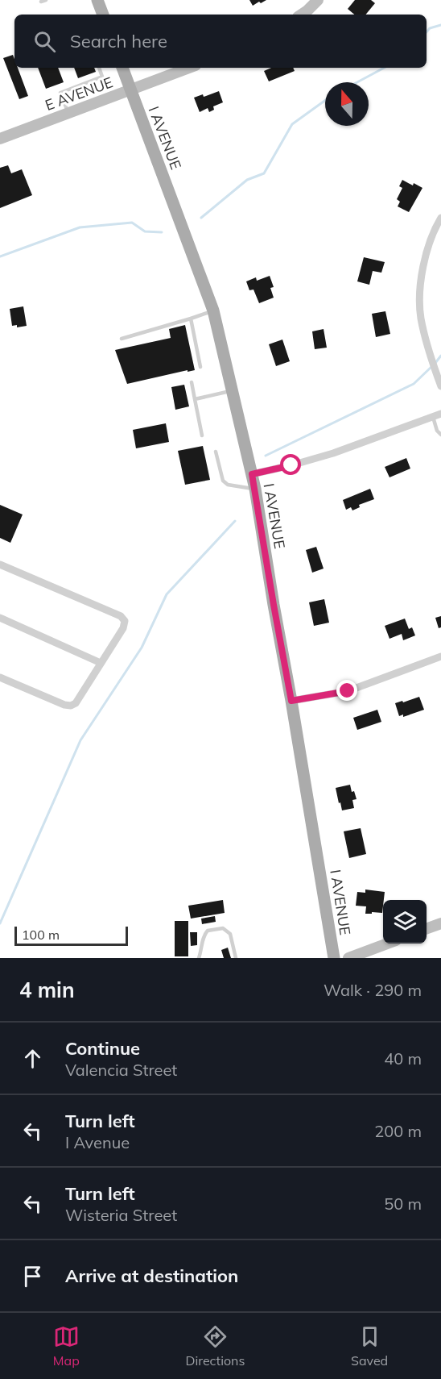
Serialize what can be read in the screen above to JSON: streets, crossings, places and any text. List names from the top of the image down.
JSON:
{
  "streets": {
    "main road": ["I AVENUE"],
    "street": ["E AVENUE"]
  },
  "crossings": [
    ["E AVENUE", "I AVENUE"]
  ],
  "scale_bar": "100 m",
  "north": "top",
  "page": {
    "search": "Search here",
    "scale": "100 m",
    "heading": ["4 min", "Walk · 290 m"],
    "list": [
      ["Continue", "Valencia Street", "40 m"],
      ["Turn left", "I Avenue", "200 m"],
      ["Turn left", "Wisteria Street", "50 m"],
      "Arrive at destination"
    ],
    "nav": ["Map", "Directions", "Saved"]
  }
}
